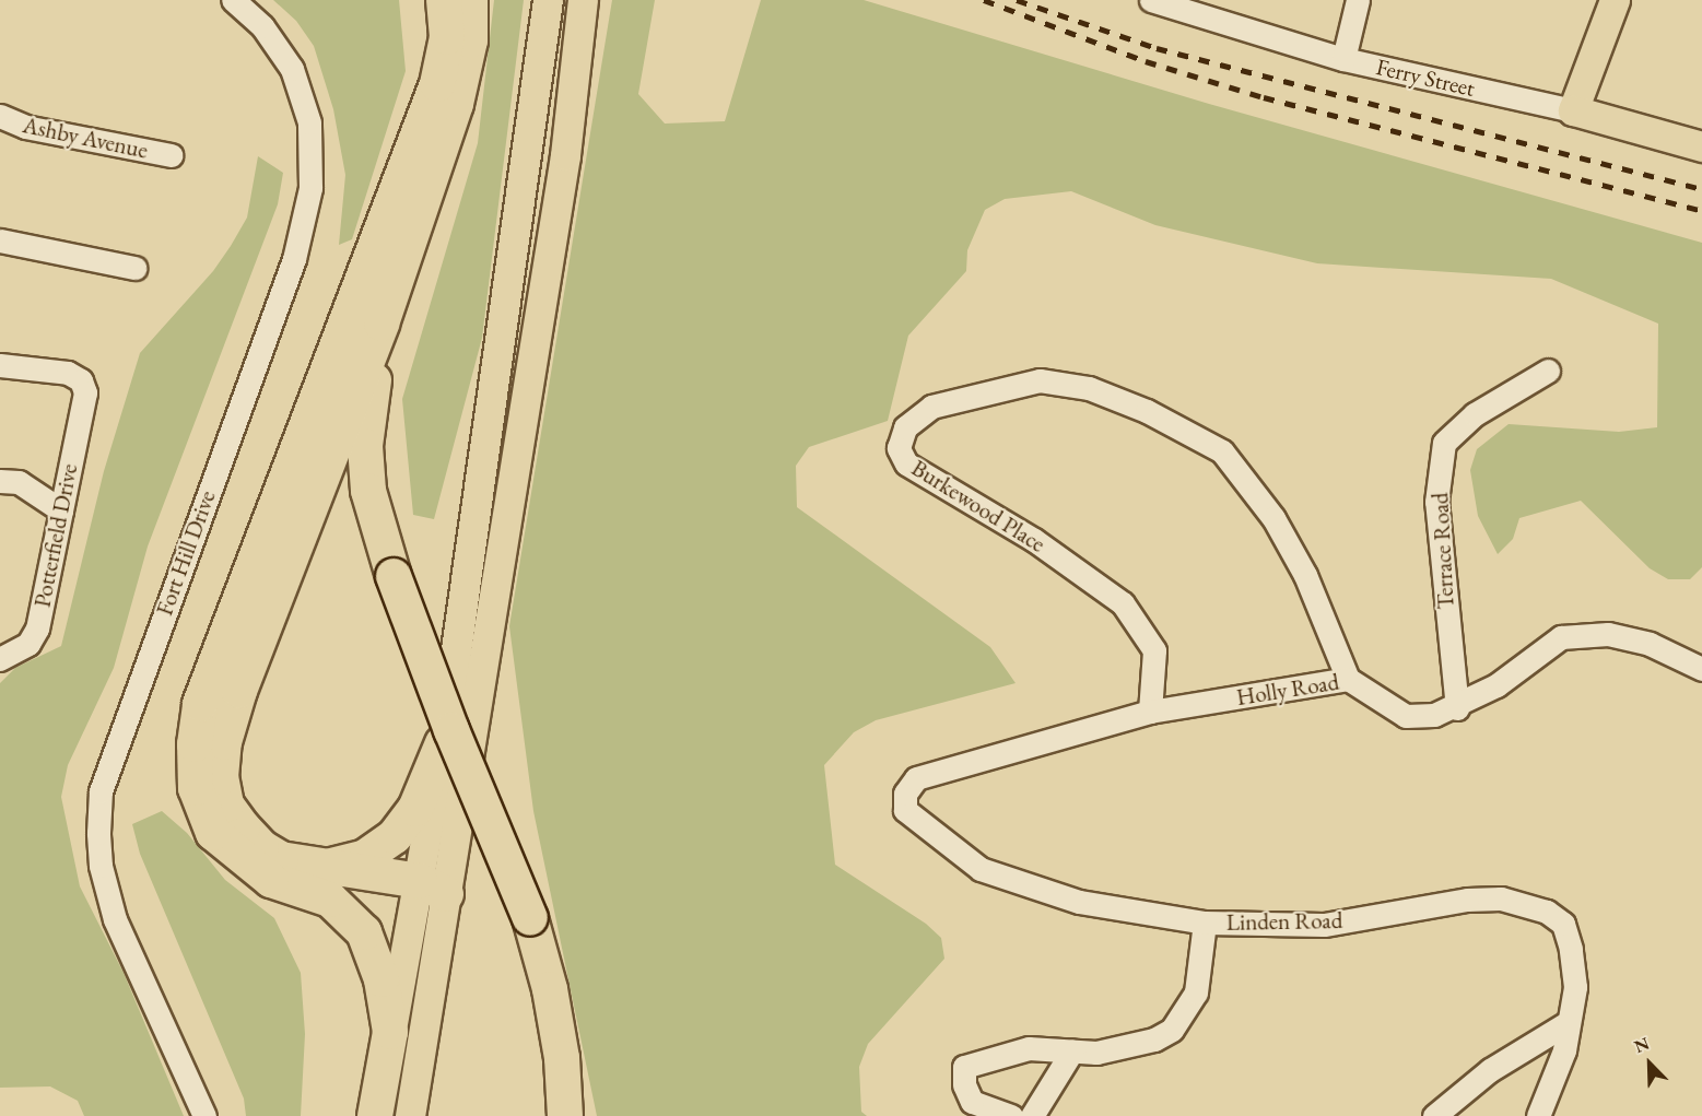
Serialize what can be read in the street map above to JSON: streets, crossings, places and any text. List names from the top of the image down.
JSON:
{
  "streets": {
    "main road": ["Ferry Street"],
    "street": [
      "Ashby Avenue",
      "Burkewood Place",
      "Potterfield Drive",
      "Terrace Road",
      "Fort Hill Drive",
      "Holly Road",
      "Linden Road"
    ]
  },
  "crossings": [
    ["Burkewood Place", "Holly Road"],
    ["Terrace Road", "Holly Road"],
    ["Holly Road", "Linden Road"]
  ],
  "north": "top left"
}
